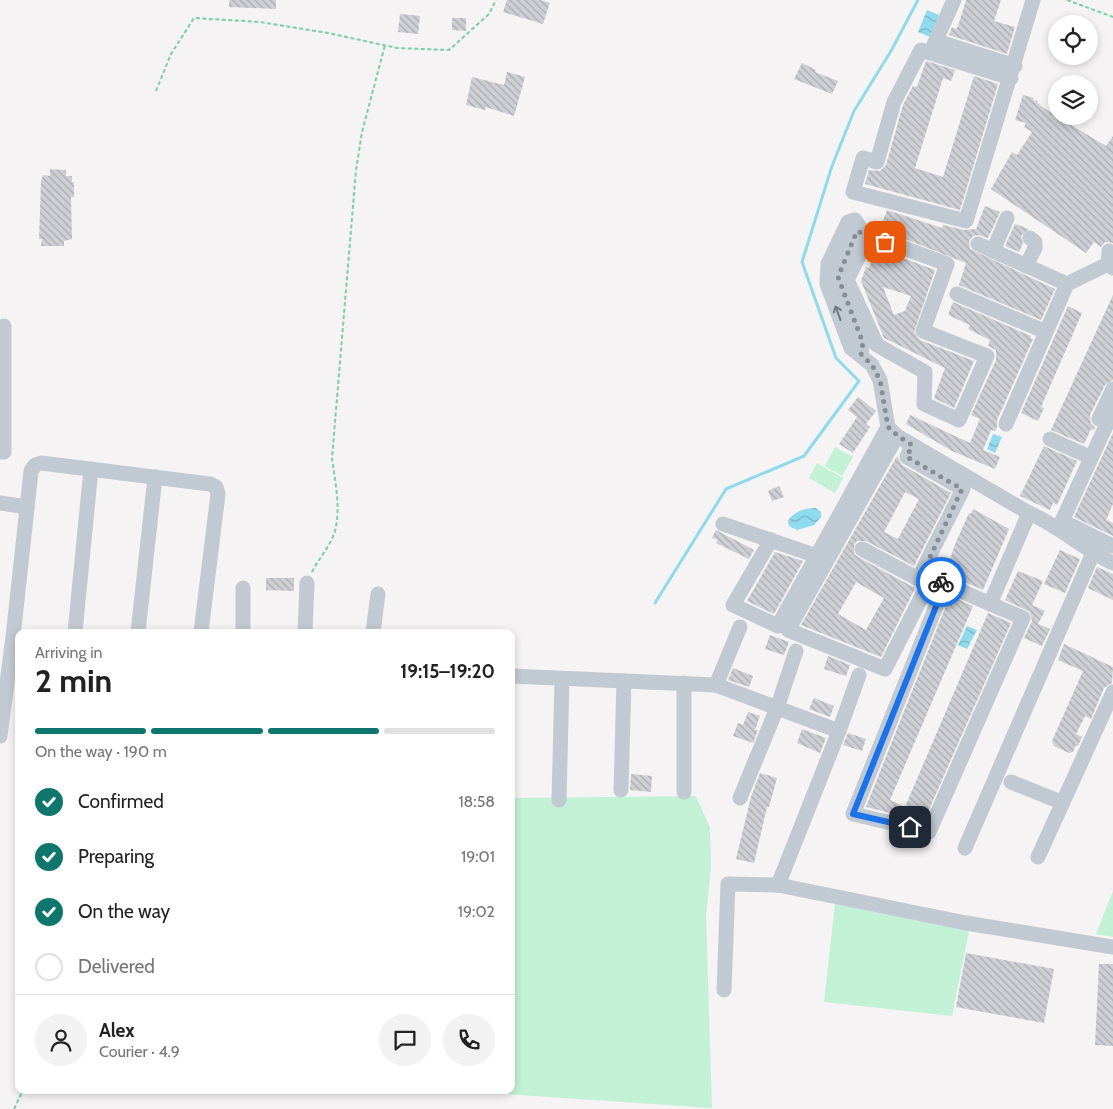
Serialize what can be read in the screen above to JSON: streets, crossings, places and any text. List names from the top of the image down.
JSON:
{
  "page": {
    "heading": ["2 min", "Arriving in", "19:15–19:20"],
    "panel": ["Alex", "Courier · 4.9"],
    "bar": "On the way · 190 m",
    "list": [
      ["Confirmed", "18:58"],
      ["Preparing", "19:01"],
      ["On the way", "19:02"],
      "Delivered"
    ]
  }
}
